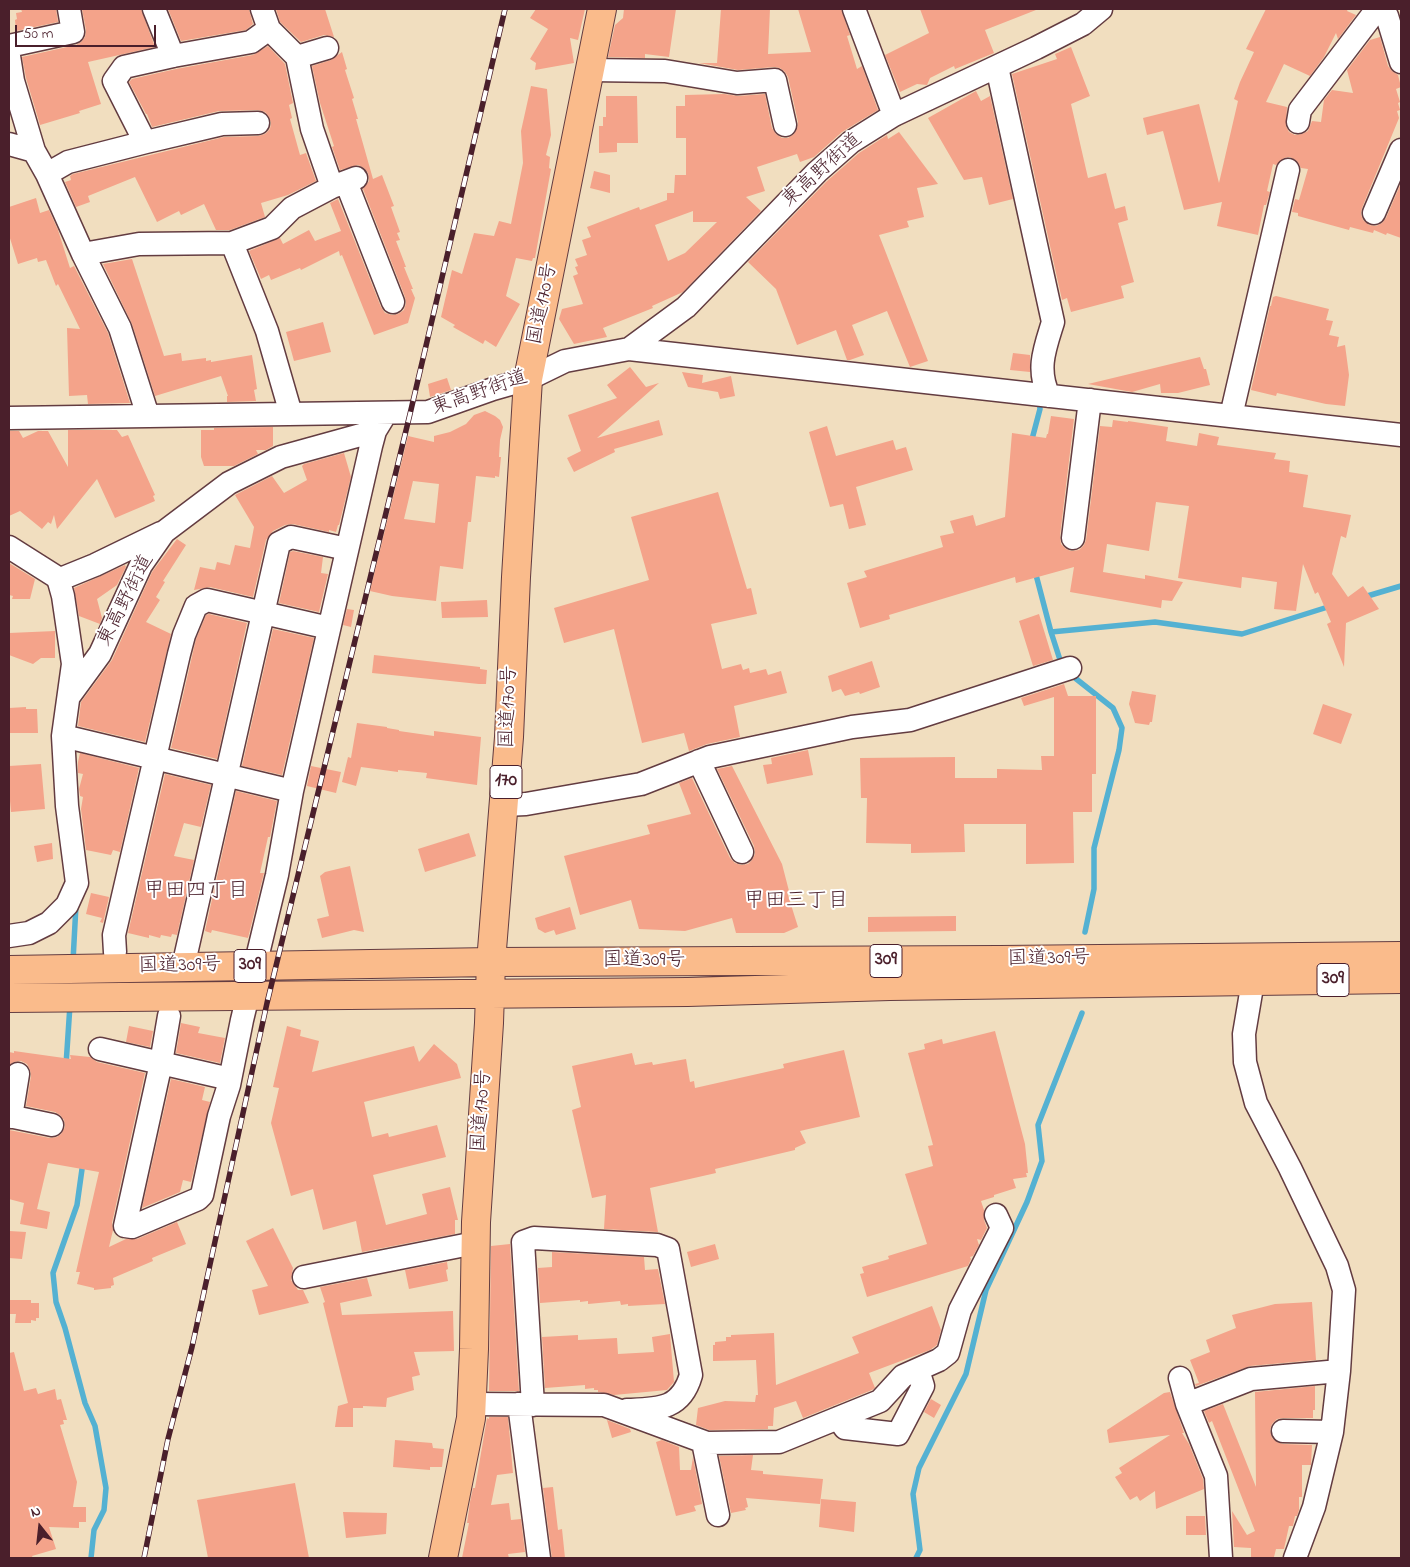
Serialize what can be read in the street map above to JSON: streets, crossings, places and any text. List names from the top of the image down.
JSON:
{
  "streets": {
    "highway": [
      "国道170号",
      "170",
      "国道309号",
      "309"
    ],
    "street": ["東高野街道"]
  },
  "crossings": [
    ["東高野街道", "国道170号"],
    ["国道170号", "国道309号"],
    ["国道309号", "309"]
  ],
  "districts": ["甲田四丁目", "甲田三丁目"],
  "scale_bar": "50 m",
  "north": "top"
}
